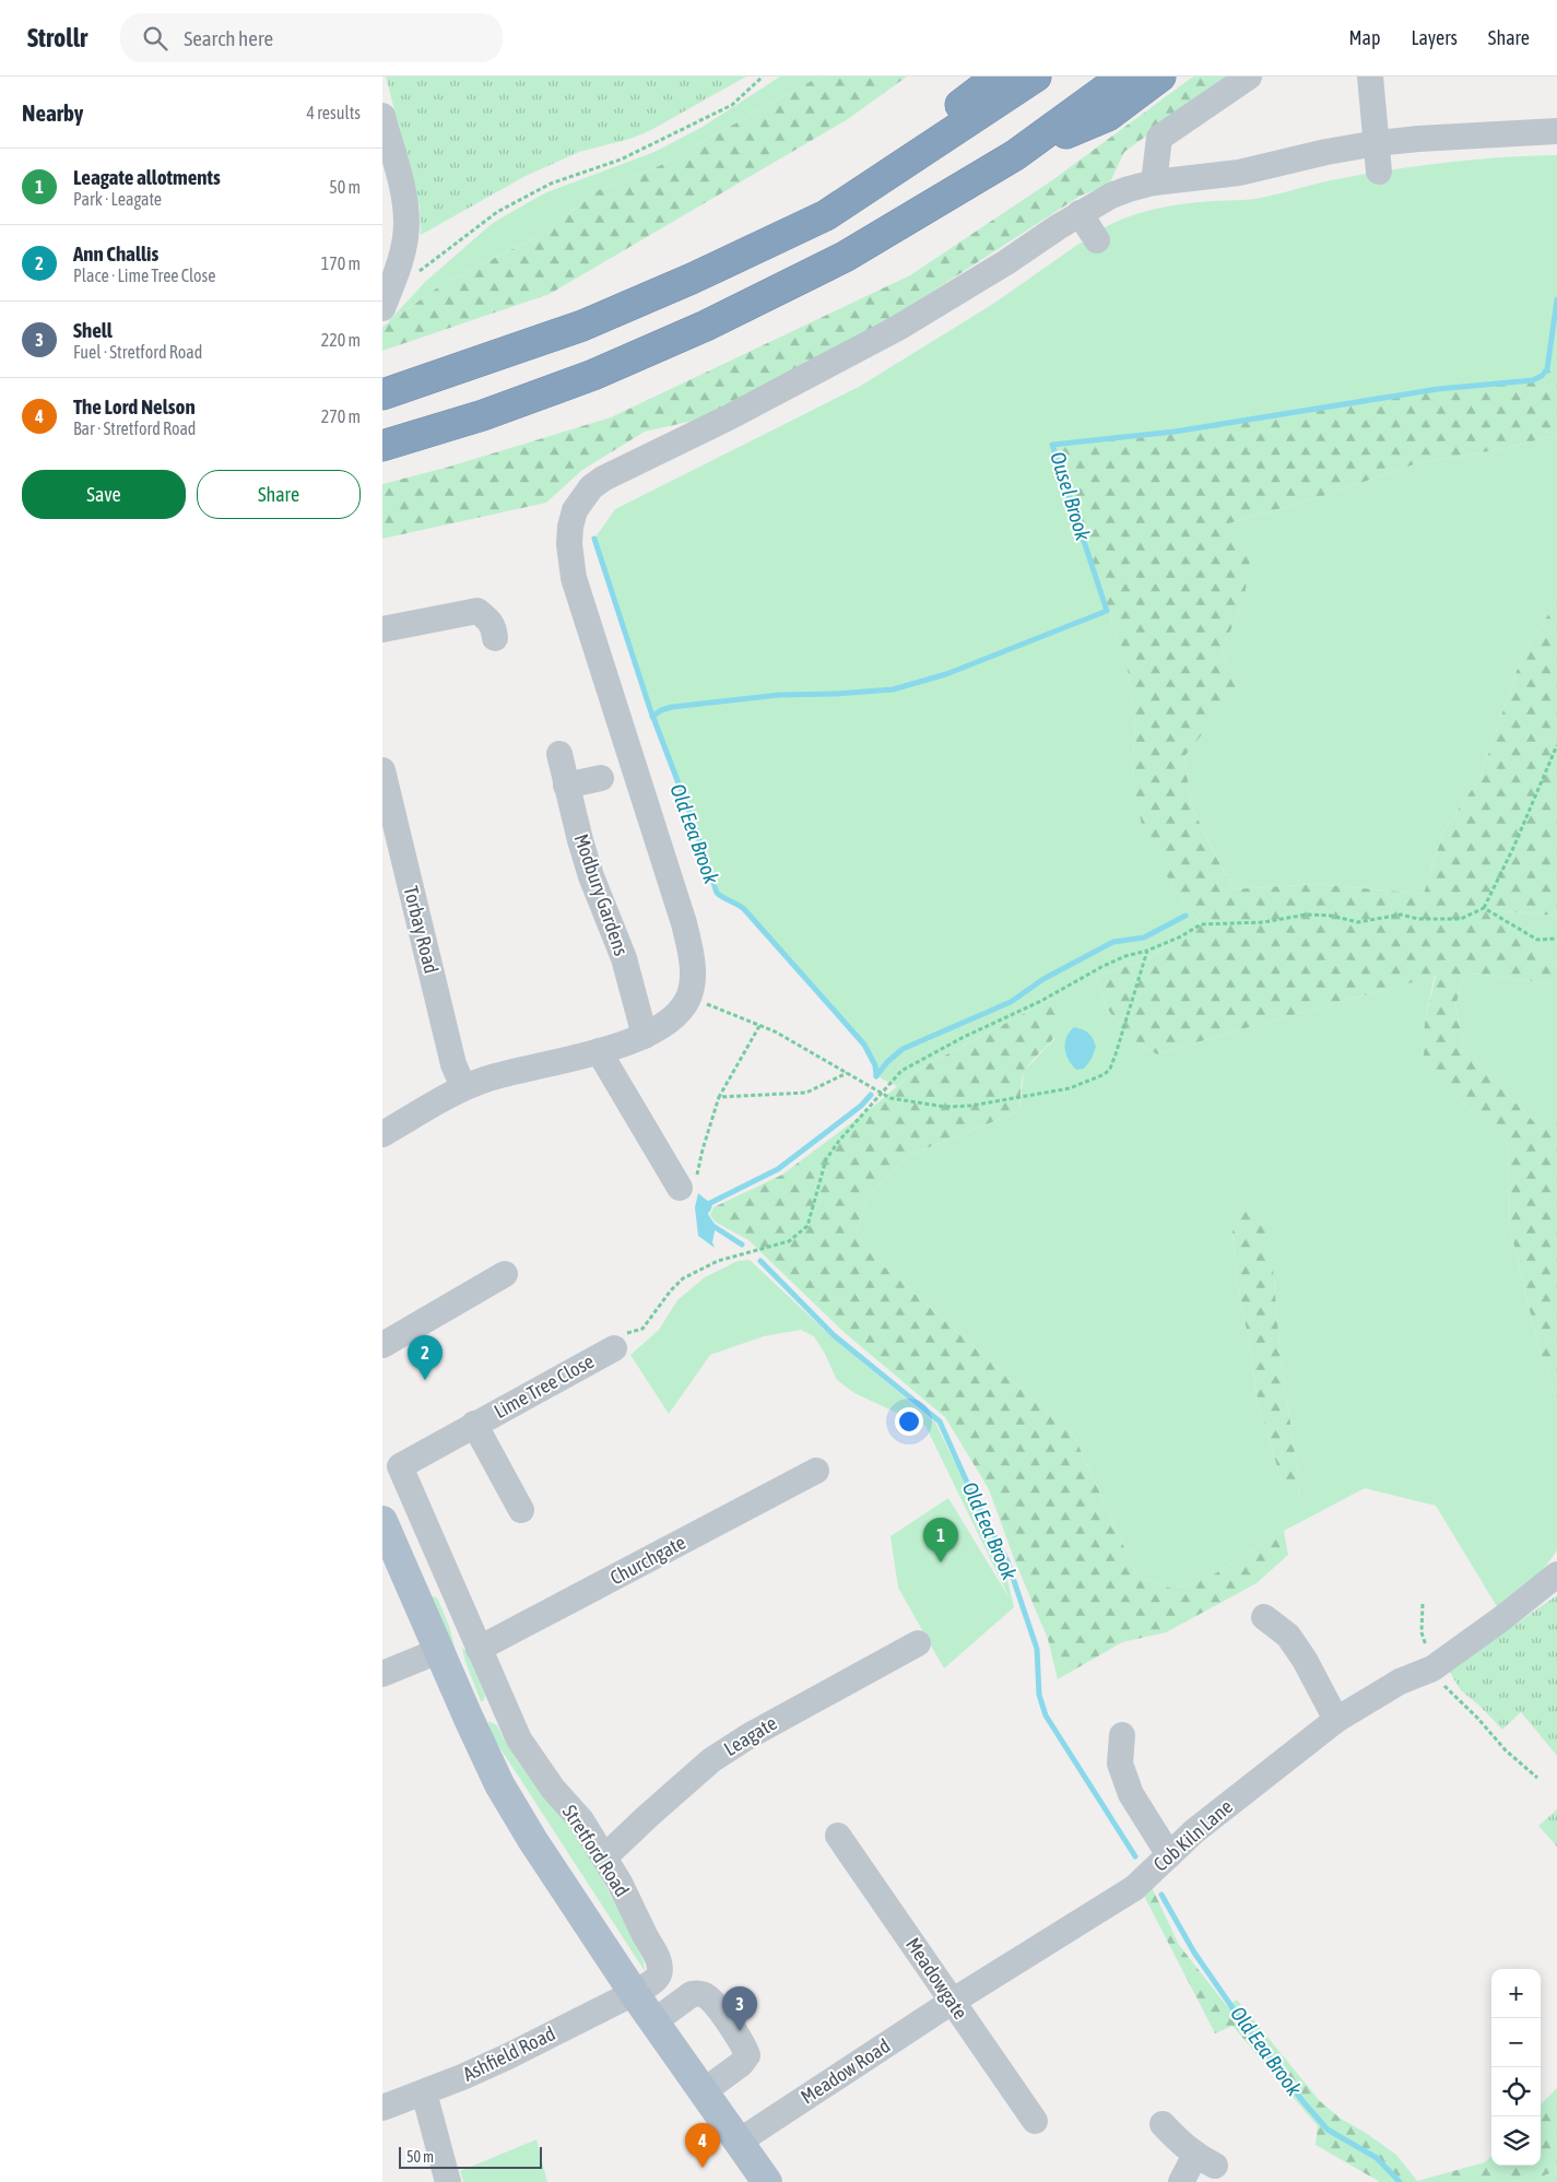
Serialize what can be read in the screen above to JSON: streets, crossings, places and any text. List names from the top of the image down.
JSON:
{
  "streets": {
    "street": [
      "Modbury Gardens",
      "Torbay Road",
      "Lime Tree Close",
      "Churchgate",
      "Leagate",
      "Cob Kiln Lane",
      "Stretford Road",
      "Meadowgate",
      "Ashfield Road",
      "Meadow Road"
    ]
  },
  "crossings": [
    ["Lime Tree Close", "Stretford Road"],
    ["Churchgate", "Stretford Road"],
    ["Leagate", "Stretford Road"],
    ["Cob Kiln Lane", "Meadowgate"],
    ["Cob Kiln Lane", "Meadow Road"],
    ["Stretford Road", "Ashfield Road"],
    ["Meadowgate", "Meadow Road"]
  ],
  "water": ["Ousel Brook", "Old Eea Brook"],
  "scale_bar": "50 m",
  "page": {
    "header": "Strollr",
    "search": "Search here",
    "nav": ["Map", "Layers", "Share"],
    "heading": ["Nearby", "4 results"],
    "list": [
      {
        "mark": "1",
        "name": "Leagate allotments",
        "note": "Park · Leagate",
        "value": "50 m"
      },
      {
        "mark": "2",
        "name": "Ann Challis",
        "note": "Place · Lime Tree Close",
        "value": "170 m"
      },
      {
        "mark": "3",
        "name": "Shell",
        "note": "Fuel · Stretford Road",
        "value": "220 m"
      },
      {
        "mark": "4",
        "name": "The Lord Nelson",
        "note": "Bar · Stretford Road",
        "value": "270 m"
      }
    ],
    "buttons": ["Save", "Share"],
    "pins": [
      "2",
      "1",
      "3",
      "4"
    ],
    "map_buttons": ["+", "−"],
    "scale": "50 m"
  }
}
